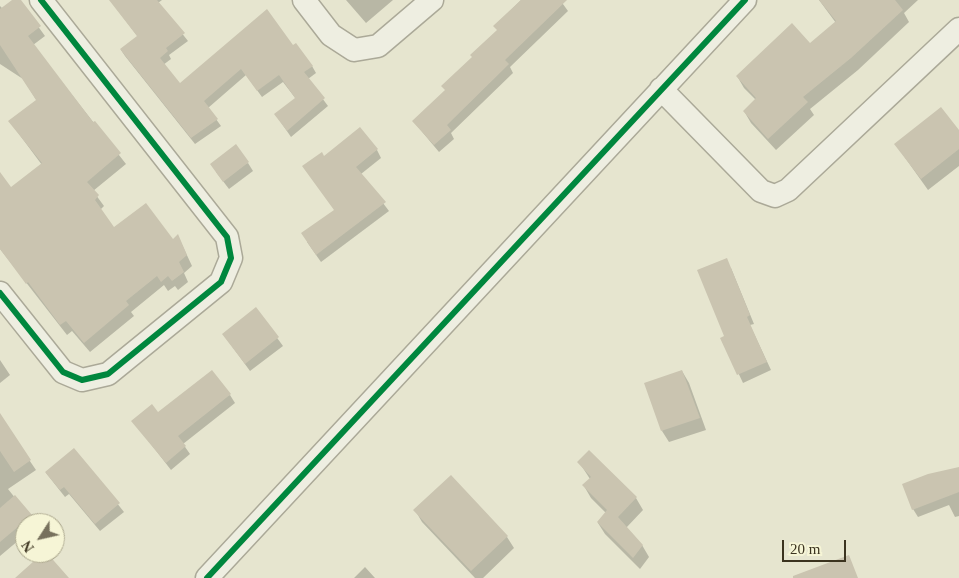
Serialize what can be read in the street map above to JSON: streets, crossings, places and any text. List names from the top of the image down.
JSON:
{
  "scale_bar": "20 m",
  "north": "bottom left"
}
